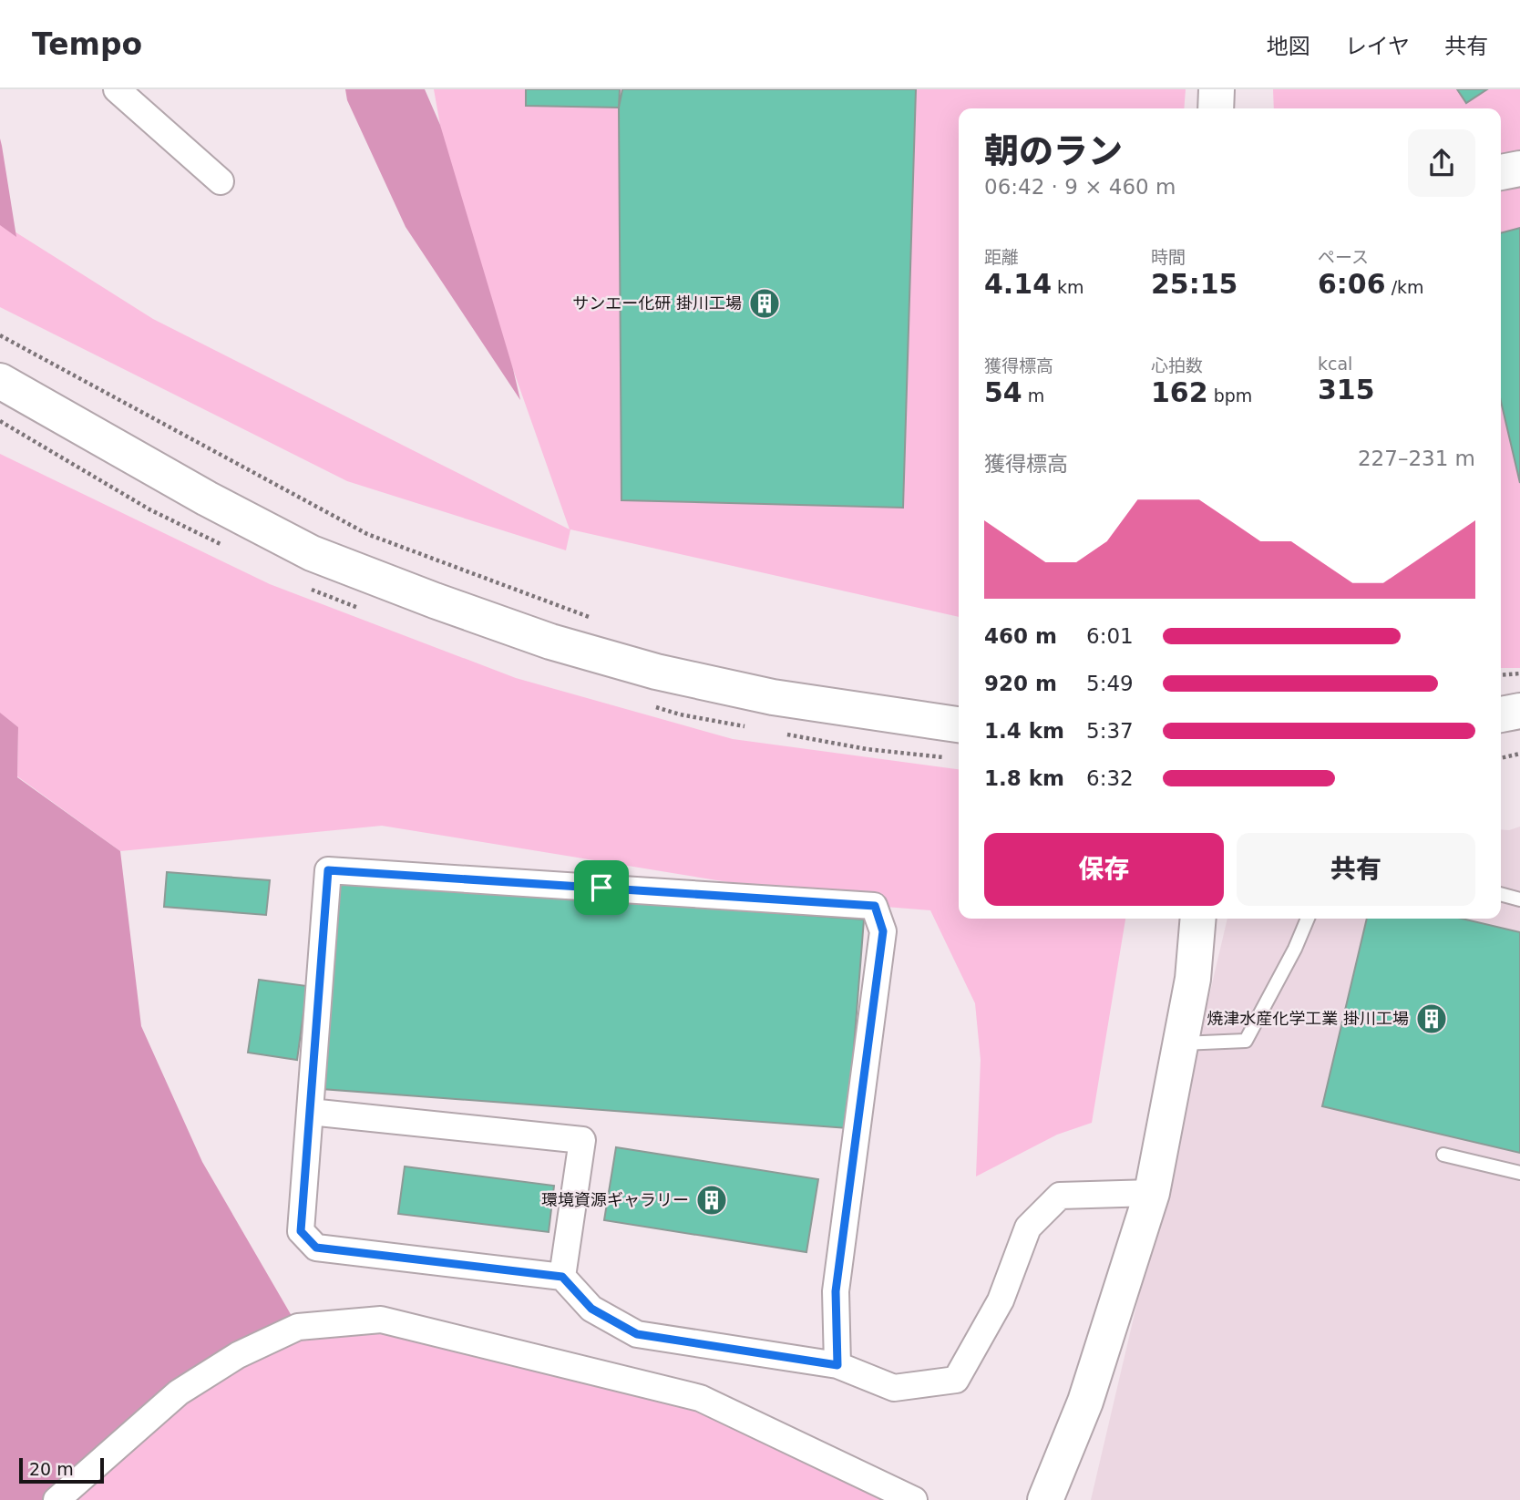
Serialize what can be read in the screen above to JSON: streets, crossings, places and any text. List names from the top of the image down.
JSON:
{
  "places": {
    "building": ["サンエー化研 掛川工場", "焼津水産化学工業 掛川工場", "環境資源ギャラリー"]
  },
  "scale_bar": "20 m",
  "page": {
    "header": "Tempo",
    "nav": ["地図", "レイヤ", "共有"],
    "heading": ["朝のラン", "06:42 · 9 × 460 m"],
    "stats": [
      ["距離", "4.14 km"],
      ["時間", "25:15"],
      ["ペース", "6:06 /km"],
      ["獲得標高", "54 m"],
      ["心拍数", "162 bpm"],
      ["kcal", "315"]
    ],
    "chart": ["獲得標高", "227–231 m"],
    "list": [
      {
        "name": "460 m",
        "note": "6:01"
      },
      {
        "name": "920 m",
        "note": "5:49"
      },
      {
        "name": "1.4 km",
        "note": "5:37"
      },
      {
        "name": "1.8 km",
        "note": "6:32"
      }
    ],
    "buttons": ["保存", "共有"],
    "scale": "20 m"
  }
}
